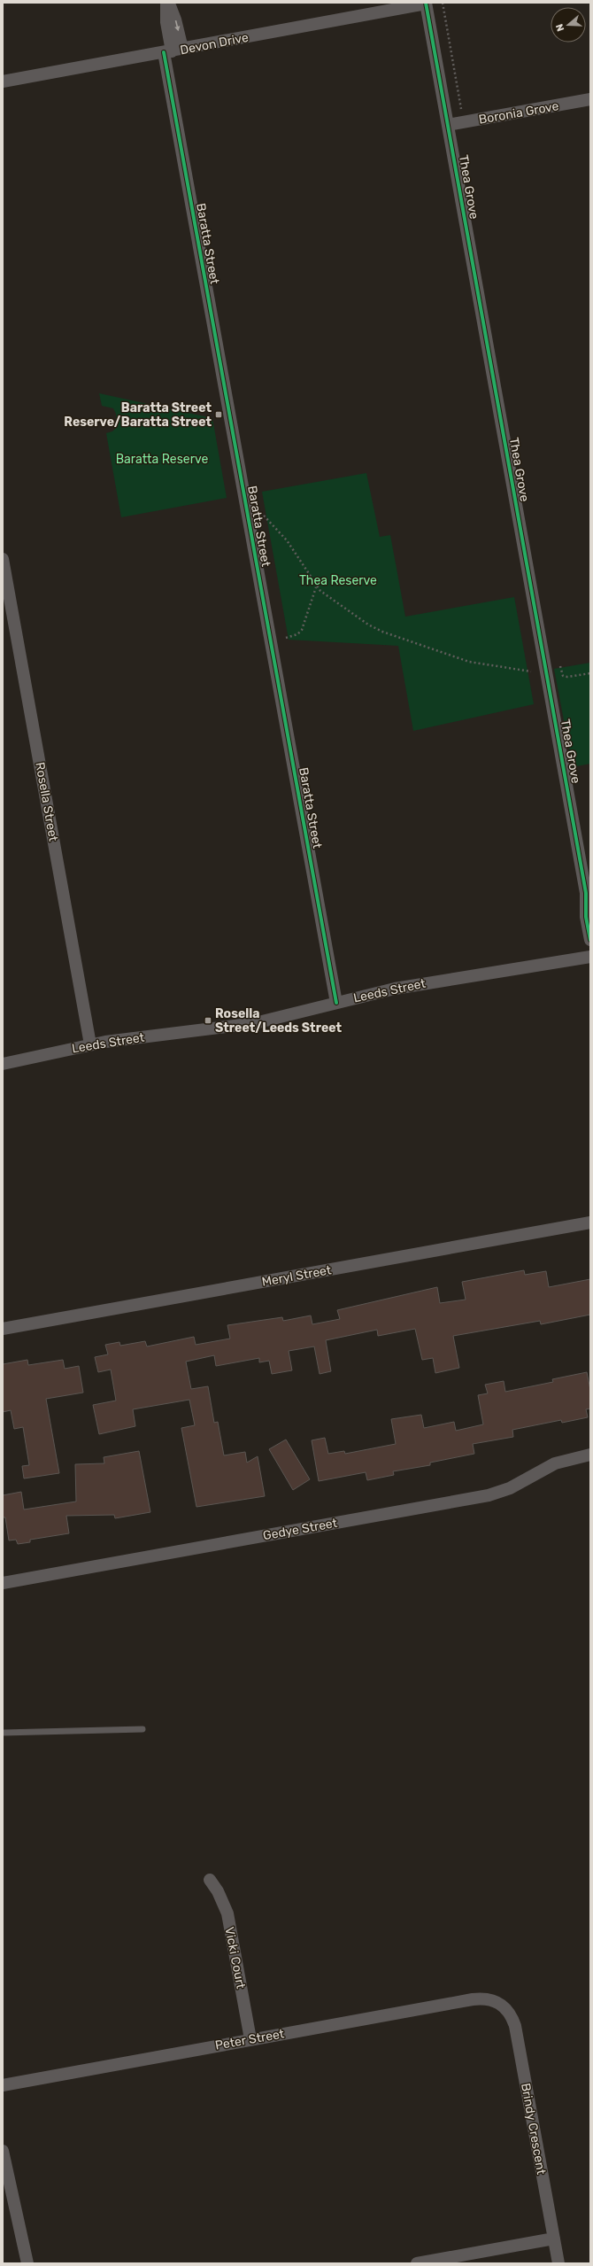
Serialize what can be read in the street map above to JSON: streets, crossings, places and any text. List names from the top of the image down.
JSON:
{
  "streets": {
    "street": [
      "Devon Drive",
      "Boronia Grove",
      "Thea Grove",
      "Baratta Street",
      "Rosella Street",
      "Leeds Street",
      "Meryl Street",
      "Gedye Street",
      "Vicki Court",
      "Peter Street",
      "Brindy Crescent"
    ]
  },
  "crossings": [
    ["Devon Drive", "Thea Grove"],
    ["Devon Drive", "Baratta Street"],
    ["Boronia Grove", "Thea Grove"],
    ["Baratta Street", "Leeds Street"],
    ["Rosella Street", "Leeds Street"],
    ["Vicki Court", "Peter Street"],
    ["Peter Street", "Brindy Crescent"]
  ],
  "parks": ["Baratta Reserve", "Thea Reserve"],
  "places": {
    "transit": ["Baratta Street Reserve/Baratta Street", "Rosella Street/Leeds Street"]
  },
  "north": "left"
}
